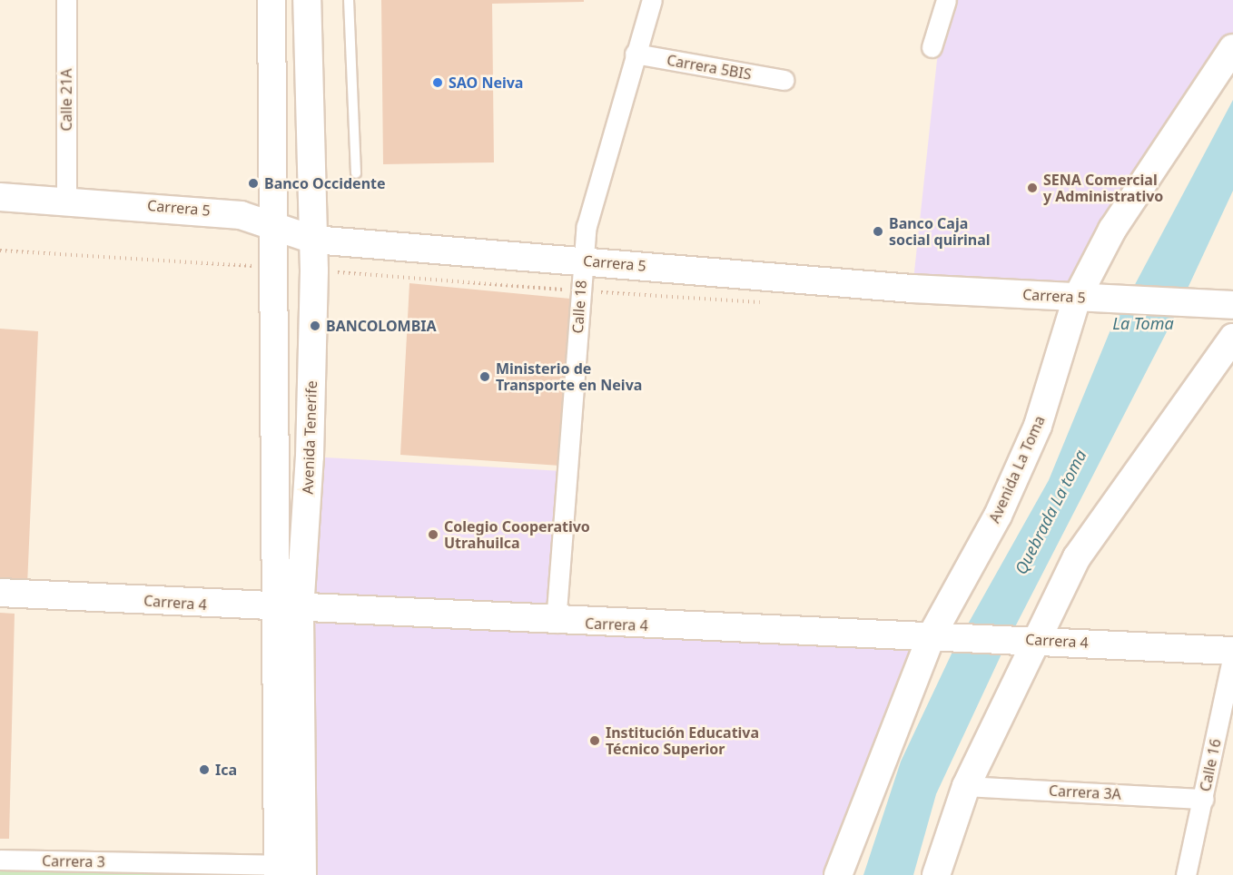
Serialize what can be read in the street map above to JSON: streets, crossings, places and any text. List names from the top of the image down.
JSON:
{
  "streets": {
    "main road": [
      "Carrera 5",
      "Avenida Tenerife",
      "Avenida La Toma",
      "Carrera 4"
    ],
    "street": [
      "Carrera 5BIS",
      "Calle 21A",
      "Calle 18",
      "Calle 16",
      "Carrera 3A",
      "Carrera 3"
    ]
  },
  "crossings": [
    ["Carrera 5BIS", "Calle 18"],
    ["Calle 21A", "Carrera 5"],
    ["Carrera 5", "Calle 18"],
    ["Carrera 5", "Avenida Tenerife"],
    ["Carrera 5", "Avenida La Toma"],
    ["Calle 18", "Carrera 4"],
    ["Avenida Tenerife", "Carrera 4"],
    ["Avenida Tenerife", "Carrera 3"],
    ["Avenida La Toma", "Carrera 4"],
    ["Calle 16", "Carrera 3A"]
  ],
  "water": ["La Toma", "Quebrada La toma"],
  "places": [
    "SAO Neiva",
    "Banco Occidente",
    "SENA Comercial y Administrativo",
    "Banco Caja social quirinal",
    "BANCOLOMBIA",
    "Ministerio de Transporte en Neiva",
    "Colegio Cooperativo Utrahuilca",
    "Institución Educativa Técnico Superior",
    "Ica"
  ]
}
